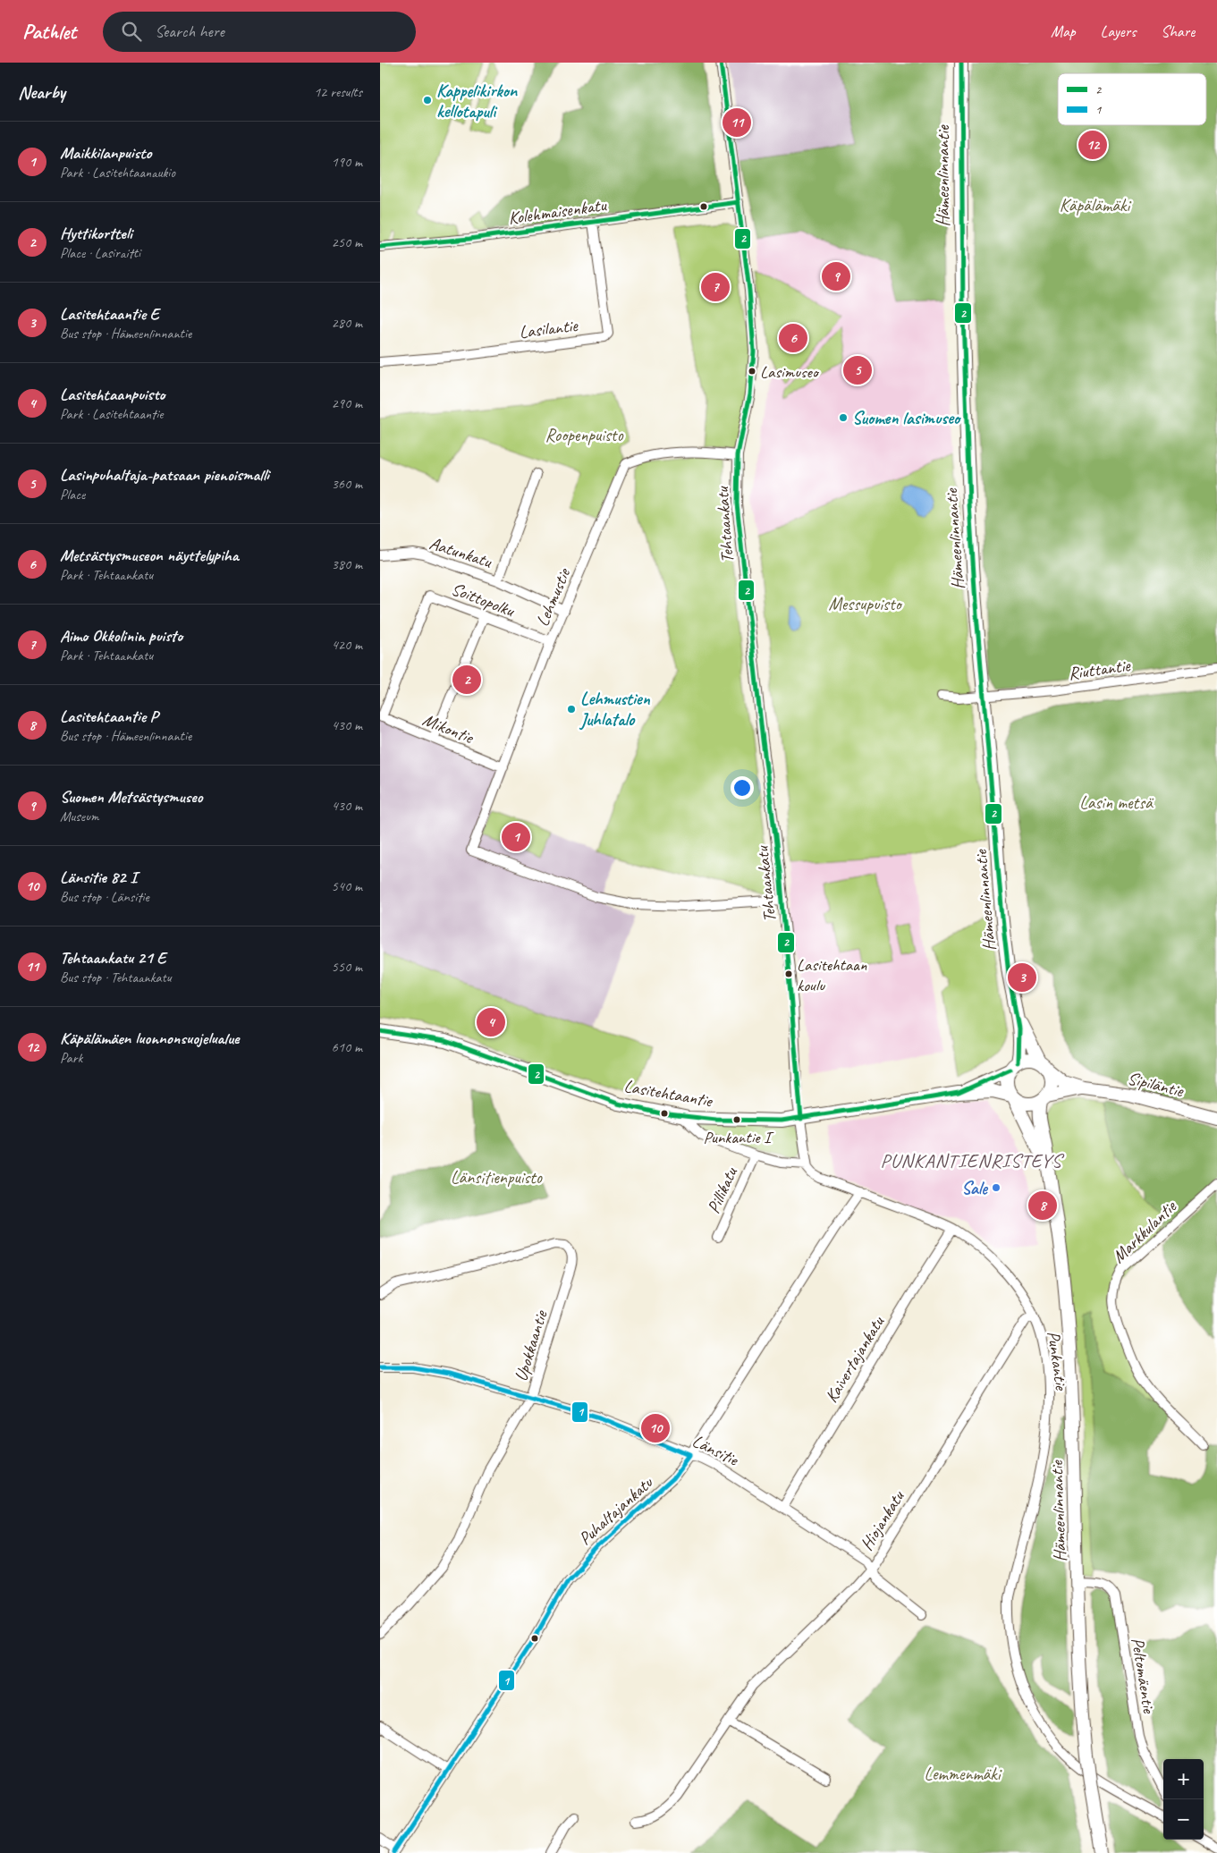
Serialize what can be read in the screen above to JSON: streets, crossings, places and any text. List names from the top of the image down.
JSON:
{
  "streets": {
    "main road": ["Hämeenlinnantie", "Sipiläntie", "Lasitehtaantie"],
    "street": [
      "Kolehmaisenkatu",
      "Lasilantie",
      "Tehtaankatu",
      "Aatunkatu",
      "Lehmustie",
      "Soittopolku",
      "Riuttantie",
      "Mikontie",
      "Pillikatu",
      "Markkulantie",
      "Upokkaantie",
      "Kaivertajankatu",
      "Punkantie",
      "Länsitie",
      "Puhaltajankatu",
      "Hiojankatu",
      "Peltomäentie"
    ]
  },
  "crossings": [
    ["Hämeenlinnantie", "Riuttantie"],
    ["Hämeenlinnantie", "Sipiläntie"],
    ["Hämeenlinnantie", "Lasitehtaantie"],
    ["Hämeenlinnantie", "Peltomäentie"],
    ["Kolehmaisenkatu", "Lasilantie"],
    ["Kolehmaisenkatu", "Tehtaankatu"],
    ["Tehtaankatu", "Lehmustie"],
    ["Tehtaankatu", "Lasitehtaantie"],
    ["Lehmustie", "Soittopolku"],
    ["Lehmustie", "Mikontie"],
    ["Soittopolku", "Mikontie"],
    ["Sipiläntie", "Lasitehtaantie"],
    ["Upokkaantie", "Länsitie"],
    ["Kaivertajankatu", "Punkantie"],
    ["Kaivertajankatu", "Länsitie"],
    ["Punkantie", "Puhaltajankatu"],
    ["Punkantie", "Hiojankatu"],
    ["Länsitie", "Puhaltajankatu"],
    ["Länsitie", "Hiojankatu"]
  ],
  "districts": ["PUNKANTIENRISTEYS"],
  "parks": [
    "Käpälämäki",
    "Roopenpuisto",
    "Messupuisto",
    "Lasin metsä",
    "Länsitienpuisto",
    "Lemmenmäki"
  ],
  "places": [
    "Kappelikirkon kellotapuli",
    "Lasimuseo",
    "Suomen lasimuseo",
    "Lehmustien Juhlatalo",
    "Lasitehtaan koulu",
    "Punkantie I",
    "Sale"
  ],
  "lines": ["transit line 2", "transit line 1"],
  "legend": ["2", "1"],
  "page": {
    "header": "Pathlet",
    "search": "Search here",
    "nav": ["Map", "Layers", "Share"],
    "heading": ["Nearby", "12 results"],
    "pins": [
      "11",
      "12",
      "9",
      "7",
      "6",
      "5",
      "2",
      "1",
      "3",
      "4",
      "8",
      "10"
    ],
    "list": [
      {
        "mark": "1",
        "name": "Maikkilanpuisto",
        "note": "Park · Lasitehtaanaukio",
        "value": "190 m"
      },
      {
        "mark": "2",
        "name": "Hyttikortteli",
        "note": "Place · Lasiraitti",
        "value": "250 m"
      },
      {
        "mark": "3",
        "name": "Lasitehtaantie E",
        "note": "Bus stop · Hämeenlinnantie",
        "value": "280 m"
      },
      {
        "mark": "4",
        "name": "Lasitehtaanpuisto",
        "note": "Park · Lasitehtaantie",
        "value": "290 m"
      },
      {
        "mark": "5",
        "name": "Lasinpuhaltaja-patsaan pienoismalli",
        "note": "Place",
        "value": "360 m"
      },
      {
        "mark": "6",
        "name": "Metsästysmuseon näyttelypiha",
        "note": "Park · Tehtaankatu",
        "value": "380 m"
      },
      {
        "mark": "7",
        "name": "Aimo Okkolinin puisto",
        "note": "Park · Tehtaankatu",
        "value": "420 m"
      },
      {
        "mark": "8",
        "name": "Lasitehtaantie P",
        "note": "Bus stop · Hämeenlinnantie",
        "value": "430 m"
      },
      {
        "mark": "9",
        "name": "Suomen Metsästysmuseo",
        "note": "Museum",
        "value": "430 m"
      },
      {
        "mark": "10",
        "name": "Länsitie 82 I",
        "note": "Bus stop · Länsitie",
        "value": "540 m"
      },
      {
        "mark": "11",
        "name": "Tehtaankatu 21 E",
        "note": "Bus stop · Tehtaankatu",
        "value": "550 m"
      },
      {
        "mark": "12",
        "name": "Käpälämäen luonnonsuojelualue",
        "note": "Park",
        "value": "610 m"
      }
    ],
    "map_buttons": ["+", "−"]
  }
}
